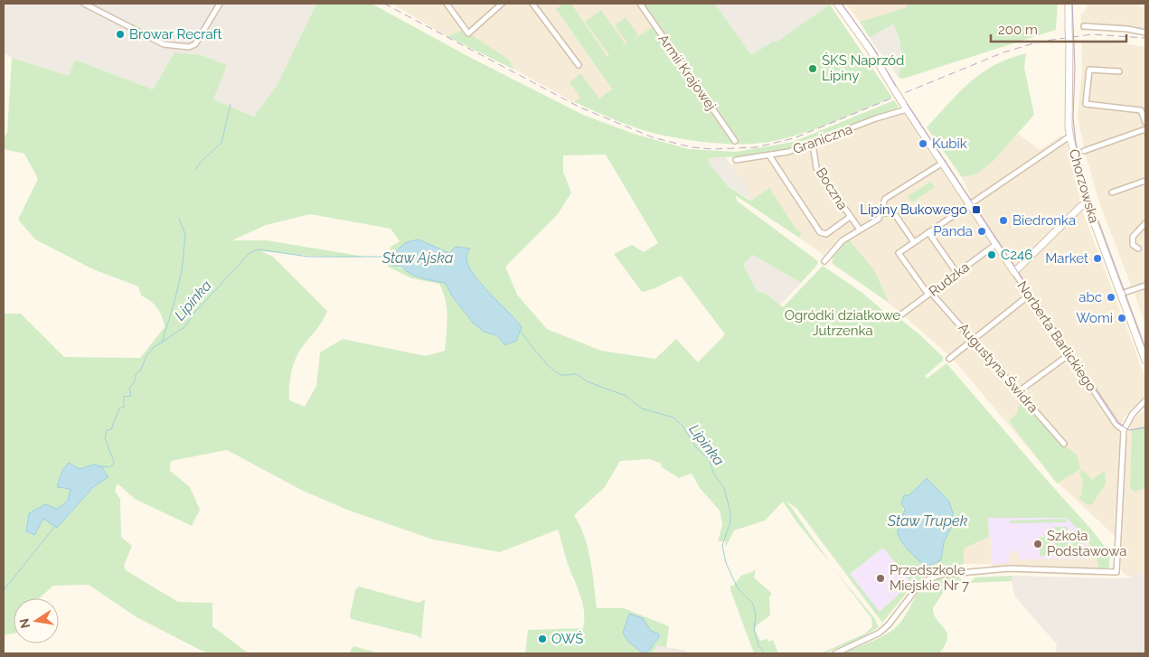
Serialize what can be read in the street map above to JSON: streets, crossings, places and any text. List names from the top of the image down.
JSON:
{
  "streets": {
    "street": [
      "Armii Krajowej",
      "Graniczna",
      "Chorzowska",
      "Boczna",
      "Rudzka",
      "Norberta Barlickiego",
      "Augustyna Świdra"
    ]
  },
  "crossings": [
    ["Graniczna", "Boczna"],
    ["Graniczna", "Norberta Barlickiego"],
    ["Rudzka", "Norberta Barlickiego"],
    ["Rudzka", "Augustyna Świdra"]
  ],
  "water": ["Staw Ajska", "Lipinka", "Staw Trupek"],
  "parks": ["Ogródki działkowe Jutrzenka"],
  "places": {
    "other": [
      "Browar Recraft",
      "ŚKS Naprzód Lipiny",
      "Kubik",
      "Biedronka",
      "Panda",
      "C246",
      "Market",
      "abc",
      "Womi",
      "Szkoła Podstawowa",
      "Przedszkole Miejskie Nr 7",
      "OWŚ"
    ],
    "transit": ["Lipiny Bukowego"]
  },
  "scale_bar": "200 m",
  "north": "left"
}
